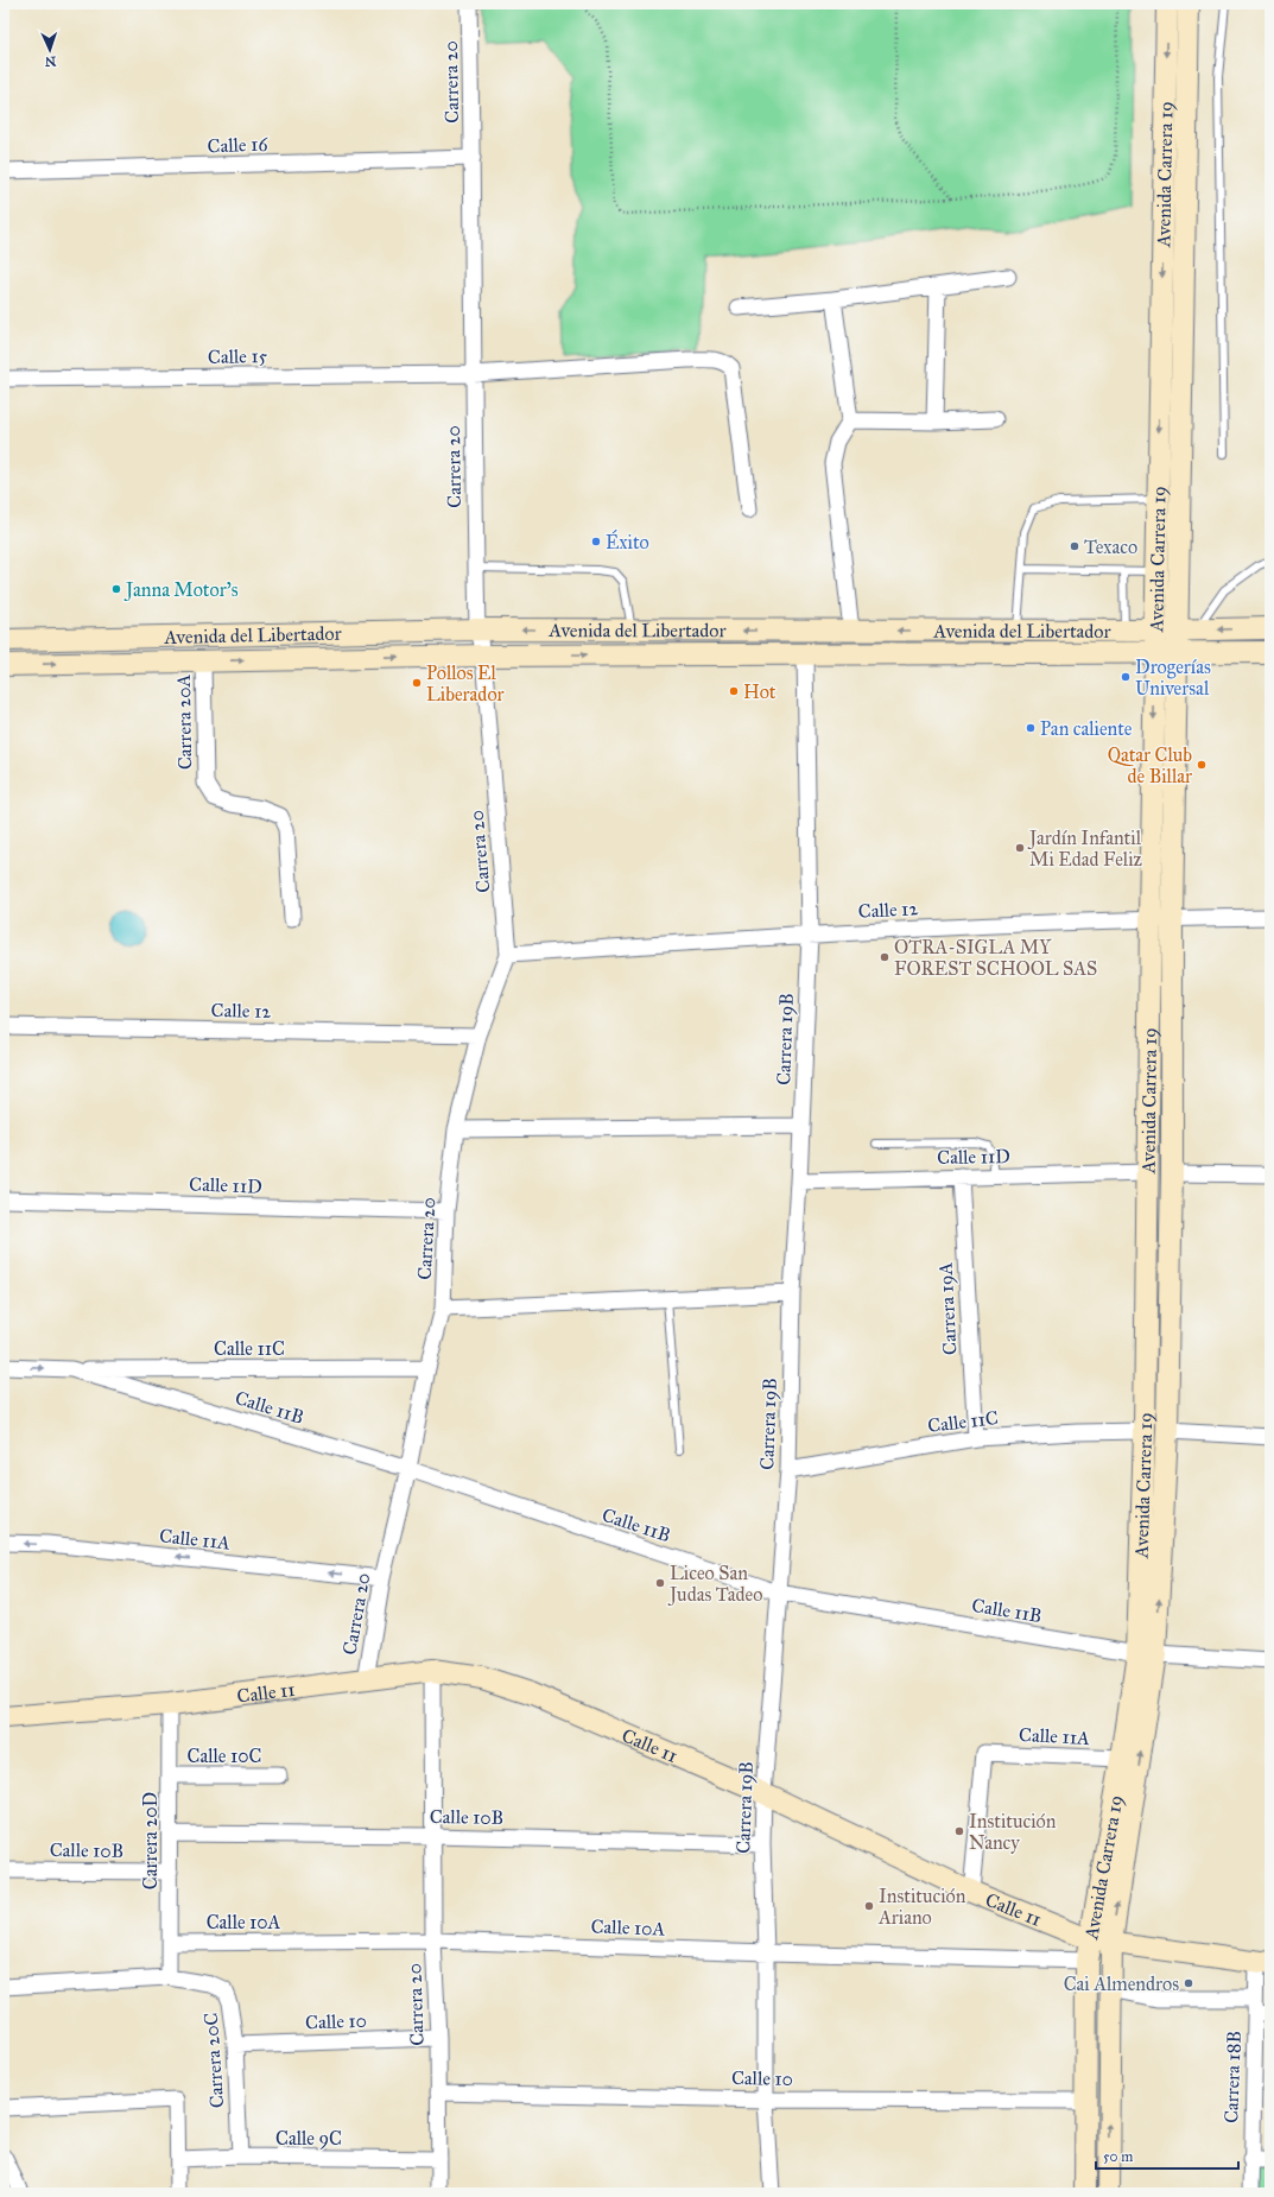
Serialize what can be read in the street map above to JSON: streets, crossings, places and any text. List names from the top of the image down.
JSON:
{
  "streets": {
    "main road": ["Avenida Carrera 19", "Avenida del Libertador", "Calle 11"],
    "street": [
      "Carrera 20",
      "Calle 16",
      "Calle 15",
      "Carrera 20A",
      "Calle 12",
      "Carrera 19B",
      "Calle 11D",
      "Carrera 19A",
      "Calle 11C",
      "Calle 11B",
      "Calle 11A",
      "Calle 10C",
      "Calle 10B",
      "Carrera 20D",
      "Calle 10A",
      "Calle 10",
      "Carrera 20C",
      "Carrera 18B",
      "Calle 9C"
    ]
  },
  "crossings": [
    ["Carrera 20", "Calle 16"],
    ["Carrera 20", "Calle 15"],
    ["Carrera 20", "Avenida del Libertador"],
    ["Carrera 20", "Calle 12"],
    ["Carrera 20", "Calle 11D"],
    ["Carrera 20", "Calle 11C"],
    ["Carrera 20", "Calle 11B"],
    ["Carrera 20", "Calle 11A"],
    ["Carrera 20", "Calle 11"],
    ["Carrera 20", "Calle 10B"],
    ["Carrera 20", "Calle 10A"],
    ["Carrera 20", "Calle 10"],
    ["Carrera 20", "Calle 9C"],
    ["Avenida Carrera 19", "Avenida del Libertador"],
    ["Avenida Carrera 19", "Calle 12"],
    ["Avenida Carrera 19", "Calle 11D"],
    ["Avenida Carrera 19", "Calle 11C"],
    ["Avenida Carrera 19", "Calle 11B"],
    ["Avenida Carrera 19", "Calle 11A"],
    ["Avenida Carrera 19", "Calle 11"],
    ["Avenida Carrera 19", "Calle 10A"],
    ["Avenida Carrera 19", "Calle 10"],
    ["Avenida del Libertador", "Carrera 20A"],
    ["Avenida del Libertador", "Carrera 19B"],
    ["Calle 12", "Carrera 19B"],
    ["Carrera 19B", "Calle 11D"],
    ["Carrera 19B", "Calle 11C"],
    ["Carrera 19B", "Calle 11B"],
    ["Carrera 19B", "Calle 11"],
    ["Carrera 19B", "Calle 10B"],
    ["Carrera 19B", "Calle 10A"],
    ["Carrera 19B", "Calle 10"],
    ["Calle 11D", "Carrera 19A"],
    ["Carrera 19A", "Calle 11C"],
    ["Calle 11C", "Calle 11B"],
    ["Calle 11A", "Calle 11"],
    ["Calle 11", "Carrera 20D"],
    ["Calle 11", "Carrera 18B"],
    ["Calle 10C", "Carrera 20D"],
    ["Calle 10B", "Carrera 20D"],
    ["Carrera 20D", "Calle 10A"],
    ["Carrera 20D", "Carrera 20C"],
    ["Calle 10", "Carrera 20C"],
    ["Carrera 20C", "Calle 9C"]
  ],
  "one_way": ["Calle 11A"],
  "places": [
    "Éxito",
    "Texaco",
    "Janna Motor's",
    "Drogerías Universal",
    "Pollos El Liberador",
    "Hot",
    "Pan caliente",
    "Qatar Club de Billar",
    "Jardín Infantil Mi Edad Feliz",
    "OTRA-SIGLA MY FOREST SCHOOL SAS",
    "Liceo San Judas Tadeo",
    "Institución Nancy",
    "Institución Ariano",
    "Cai Almendros"
  ],
  "scale_bar": "50 m",
  "north": "bottom"
}
